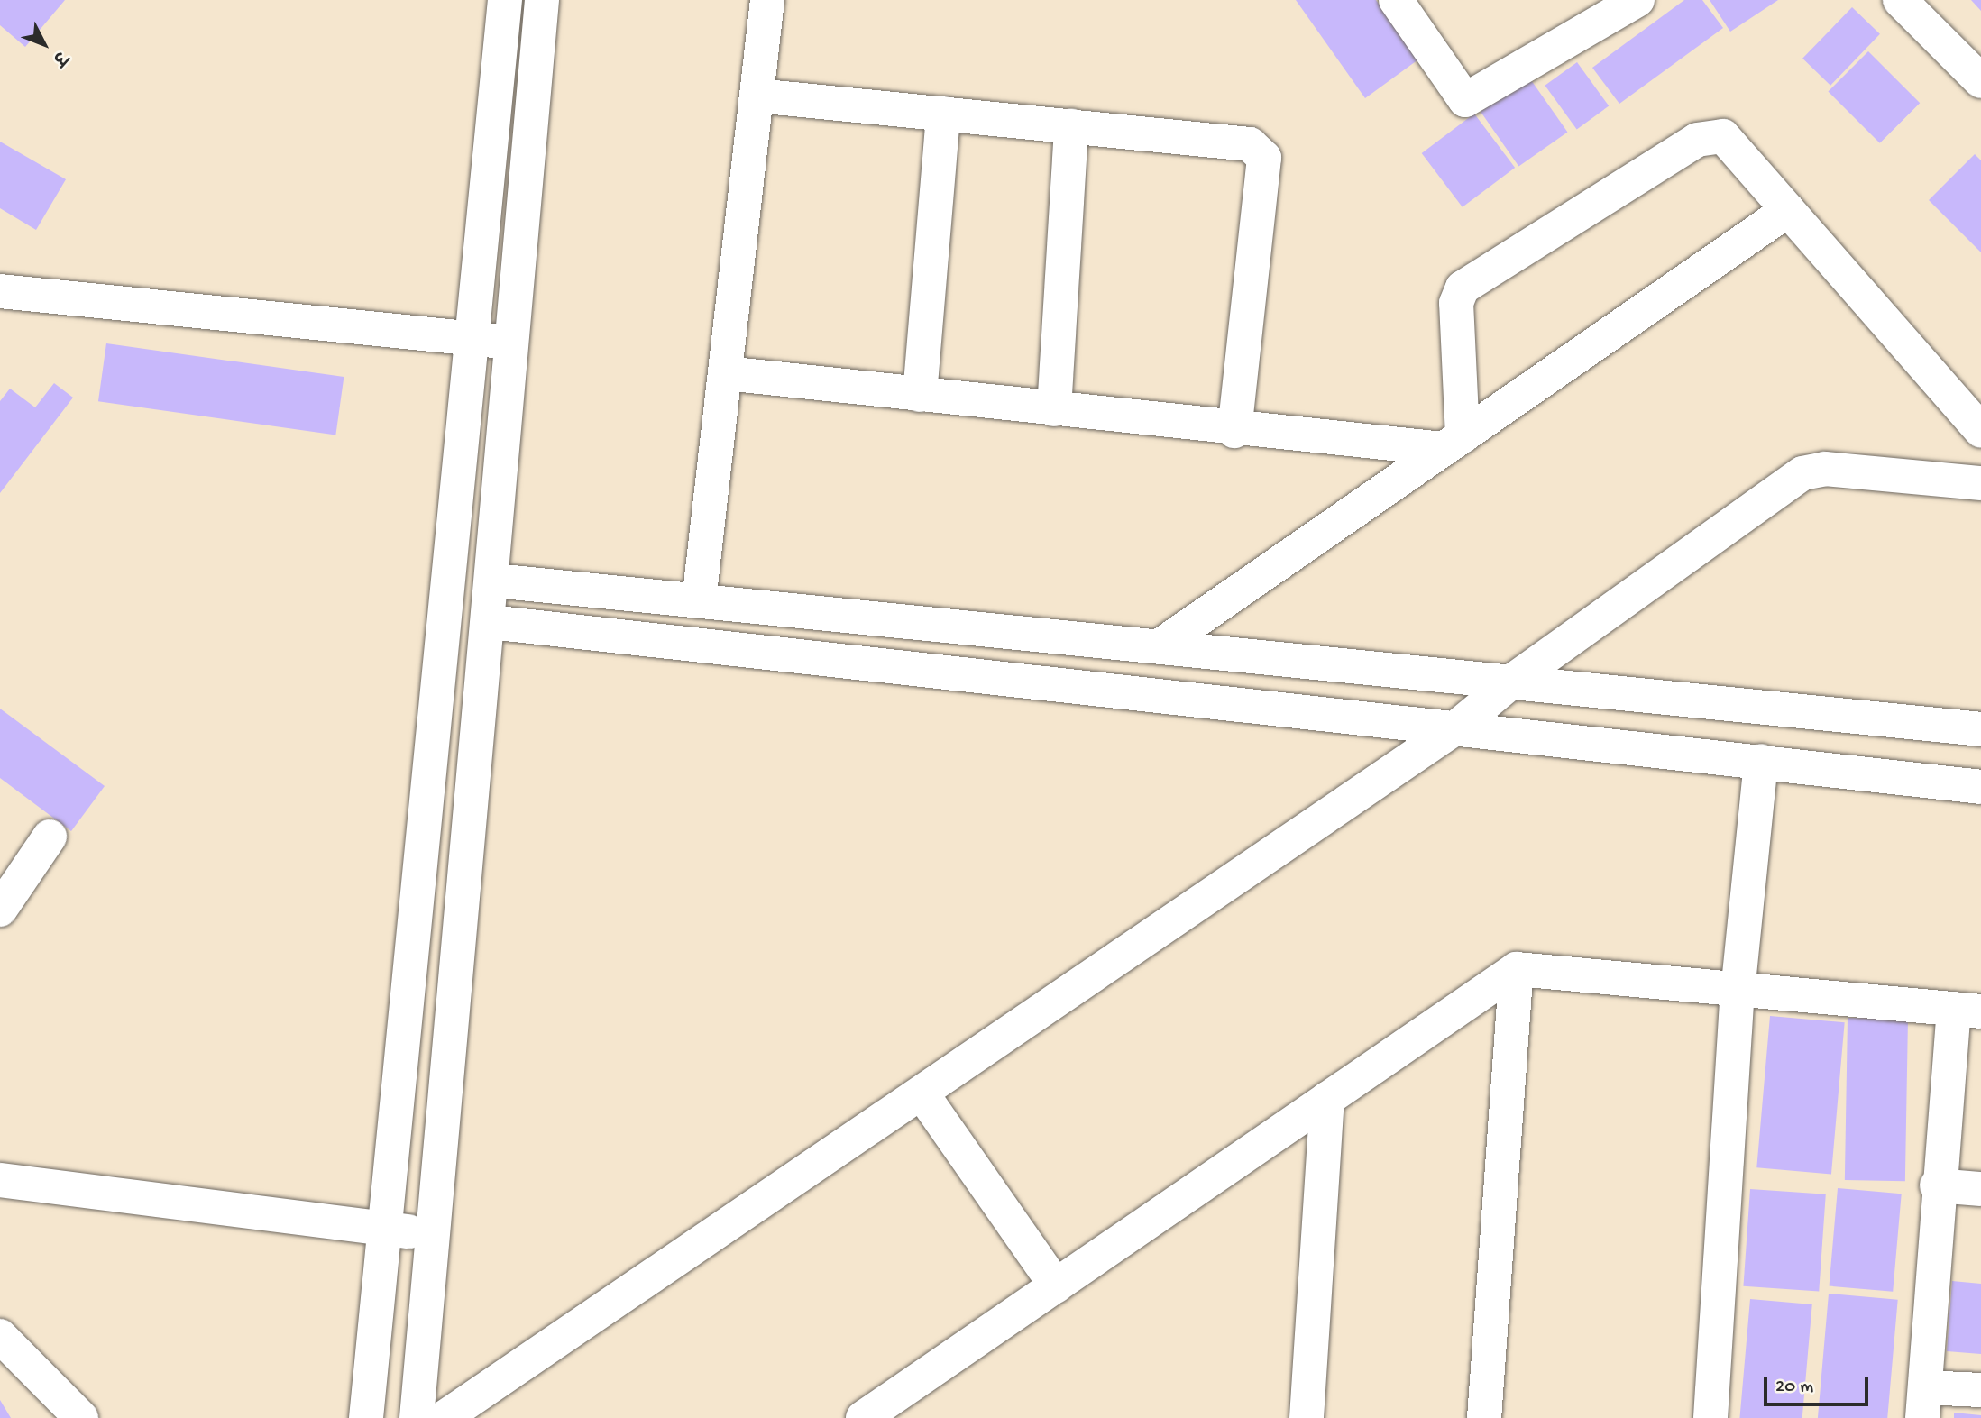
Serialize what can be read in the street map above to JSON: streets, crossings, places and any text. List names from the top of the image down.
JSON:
{
  "scale_bar": "20 m",
  "north": "bottom right"
}
